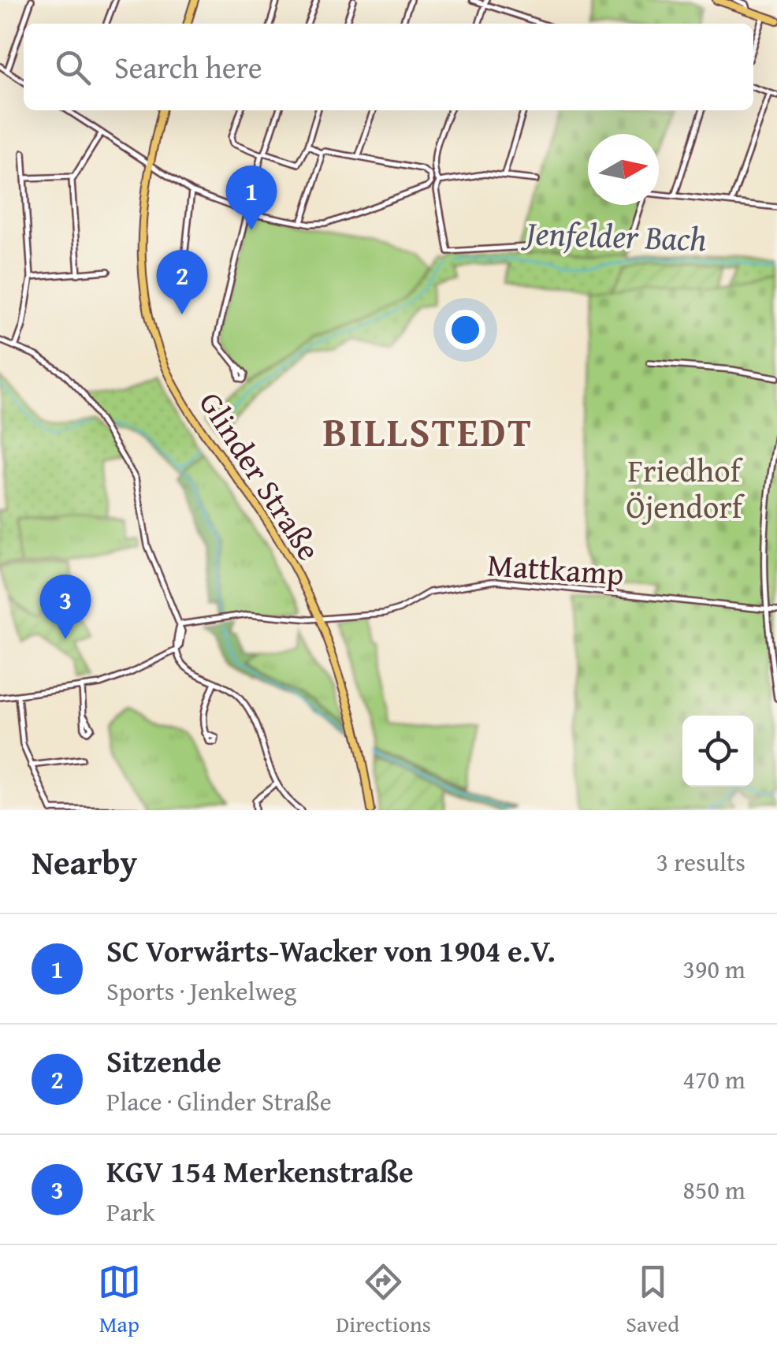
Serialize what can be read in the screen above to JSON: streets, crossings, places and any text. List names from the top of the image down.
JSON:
{
  "streets": {
    "main road": ["Glinder Straße"],
    "street": ["Mattkamp"]
  },
  "crossings": [
    ["Glinder Straße", "Mattkamp"]
  ],
  "districts": ["BILLSTEDT"],
  "water": ["Jenfelder Bach"],
  "parks": ["Friedhof Öjendorf"],
  "north": "right",
  "page": {
    "search": "Search here",
    "pins": ["1", "2", "3"],
    "heading": ["Nearby", "3 results"],
    "list": [
      {
        "mark": "1",
        "name": "SC Vorwärts-Wacker von 1904 e.V.",
        "note": "Sports · Jenkelweg",
        "value": "390 m"
      },
      {
        "mark": "2",
        "name": "Sitzende",
        "note": "Place · Glinder Straße",
        "value": "470 m"
      },
      {
        "mark": "3",
        "name": "KGV 154 Merkenstraße",
        "note": "Park",
        "value": "850 m"
      }
    ],
    "nav": ["Map", "Directions", "Saved"]
  }
}
